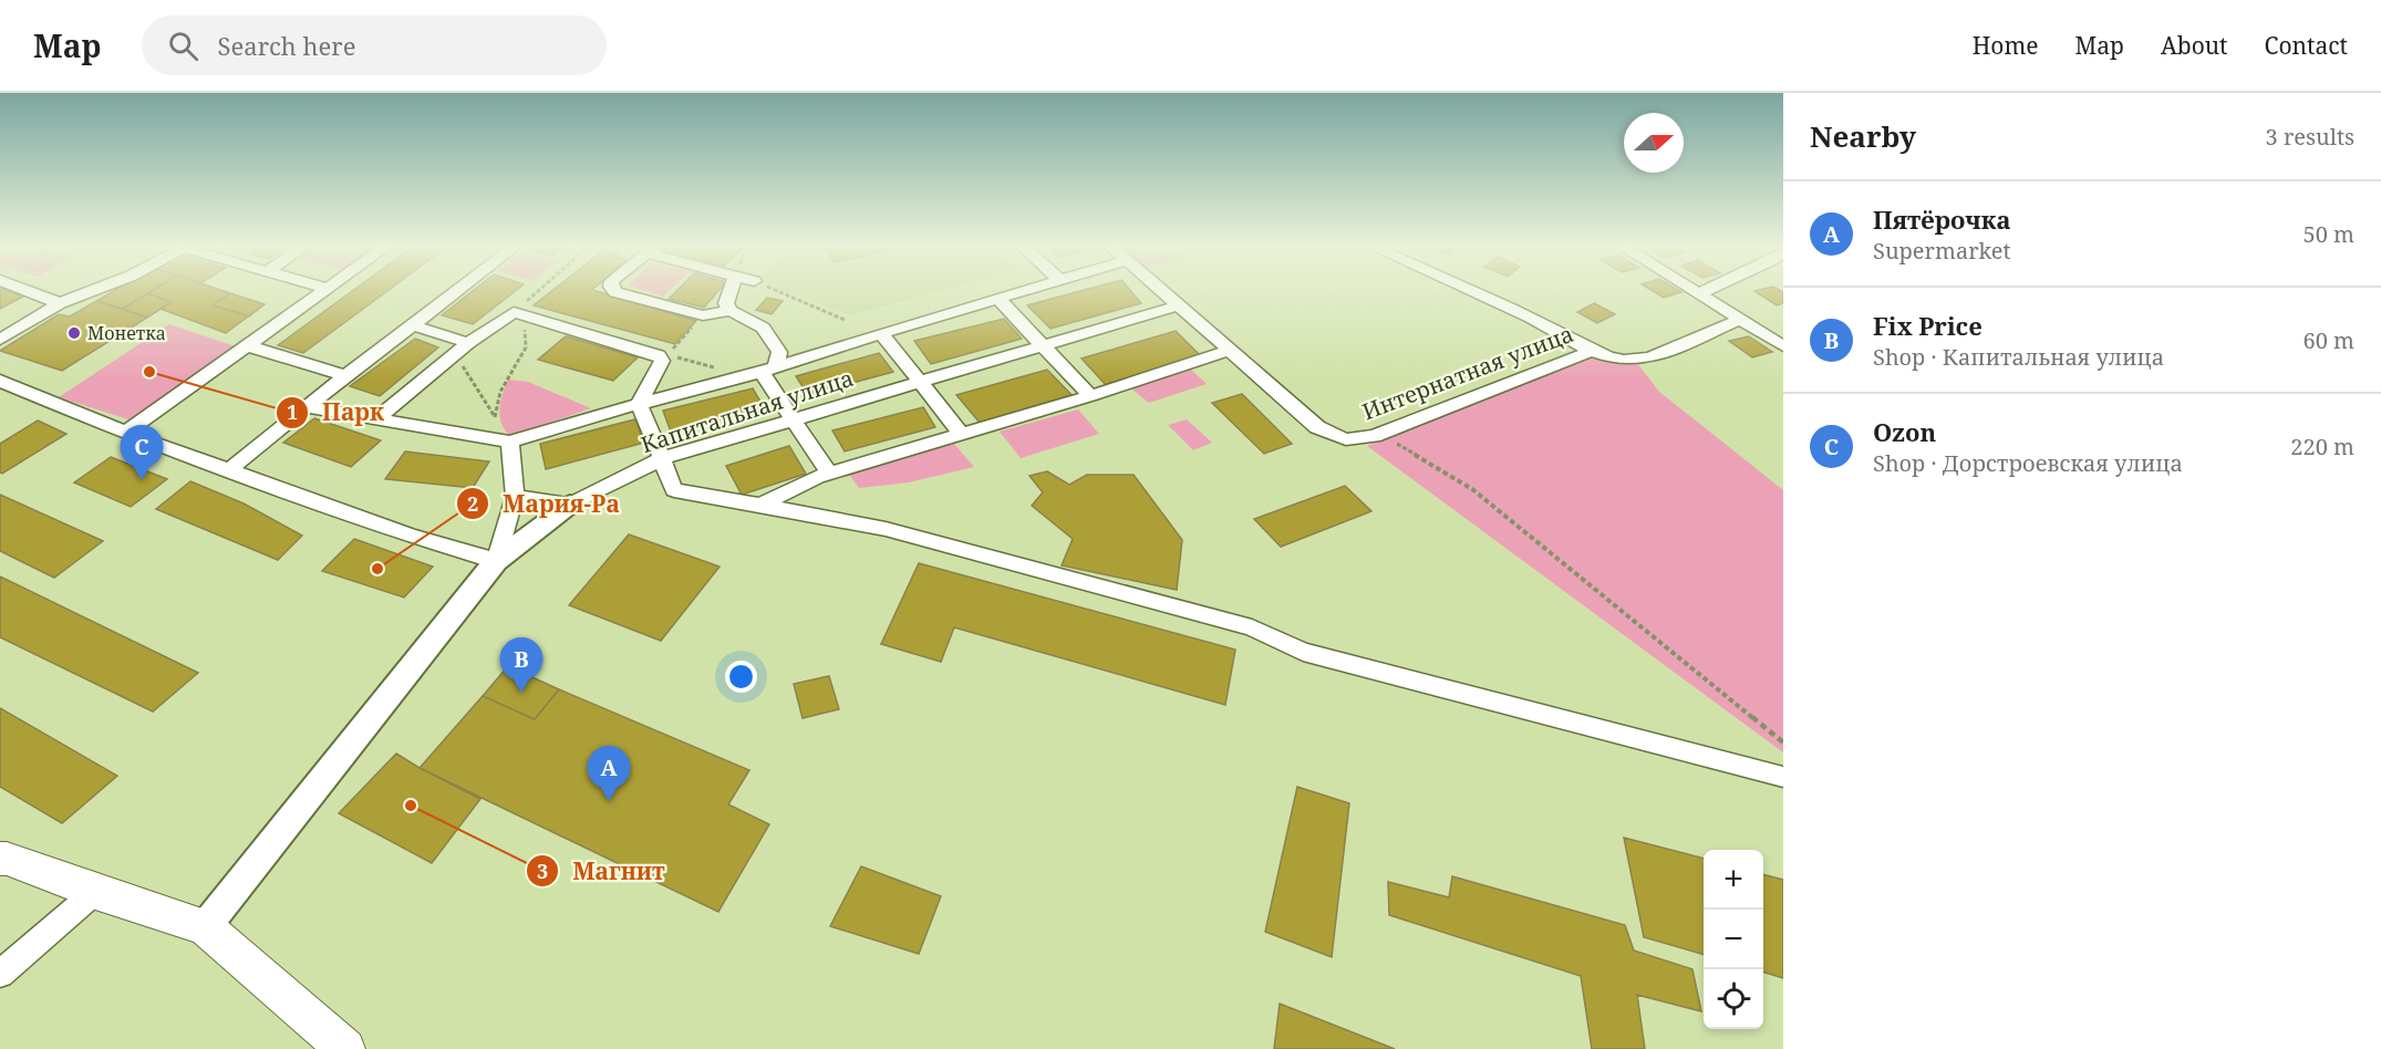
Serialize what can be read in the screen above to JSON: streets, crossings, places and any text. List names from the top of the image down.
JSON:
{
  "streets": {
    "street": ["Интернатная улица", "Капитальная улица"]
  },
  "crossings": [
    ["Интернатная улица", "Капитальная улица"]
  ],
  "places": [
    "Монетка",
    "Парк",
    "Мария-Ра",
    "Магнит"
  ],
  "north": "right",
  "page": {
    "header": "Map",
    "search": "Search here",
    "nav": [
      "Home",
      "Map",
      "About",
      "Contact"
    ],
    "heading": ["Nearby", "3 results"],
    "list": [
      {
        "mark": "A",
        "name": "Пятёрочка",
        "note": "Supermarket",
        "value": "50 m"
      },
      {
        "mark": "B",
        "name": "Fix Price",
        "note": "Shop · Капитальная улица",
        "value": "60 m"
      },
      {
        "mark": "C",
        "name": "Ozon",
        "note": "Shop · Дорстроевская улица",
        "value": "220 m"
      }
    ],
    "pins": ["C", "B", "A"],
    "map_buttons": ["+", "−"]
  }
}
